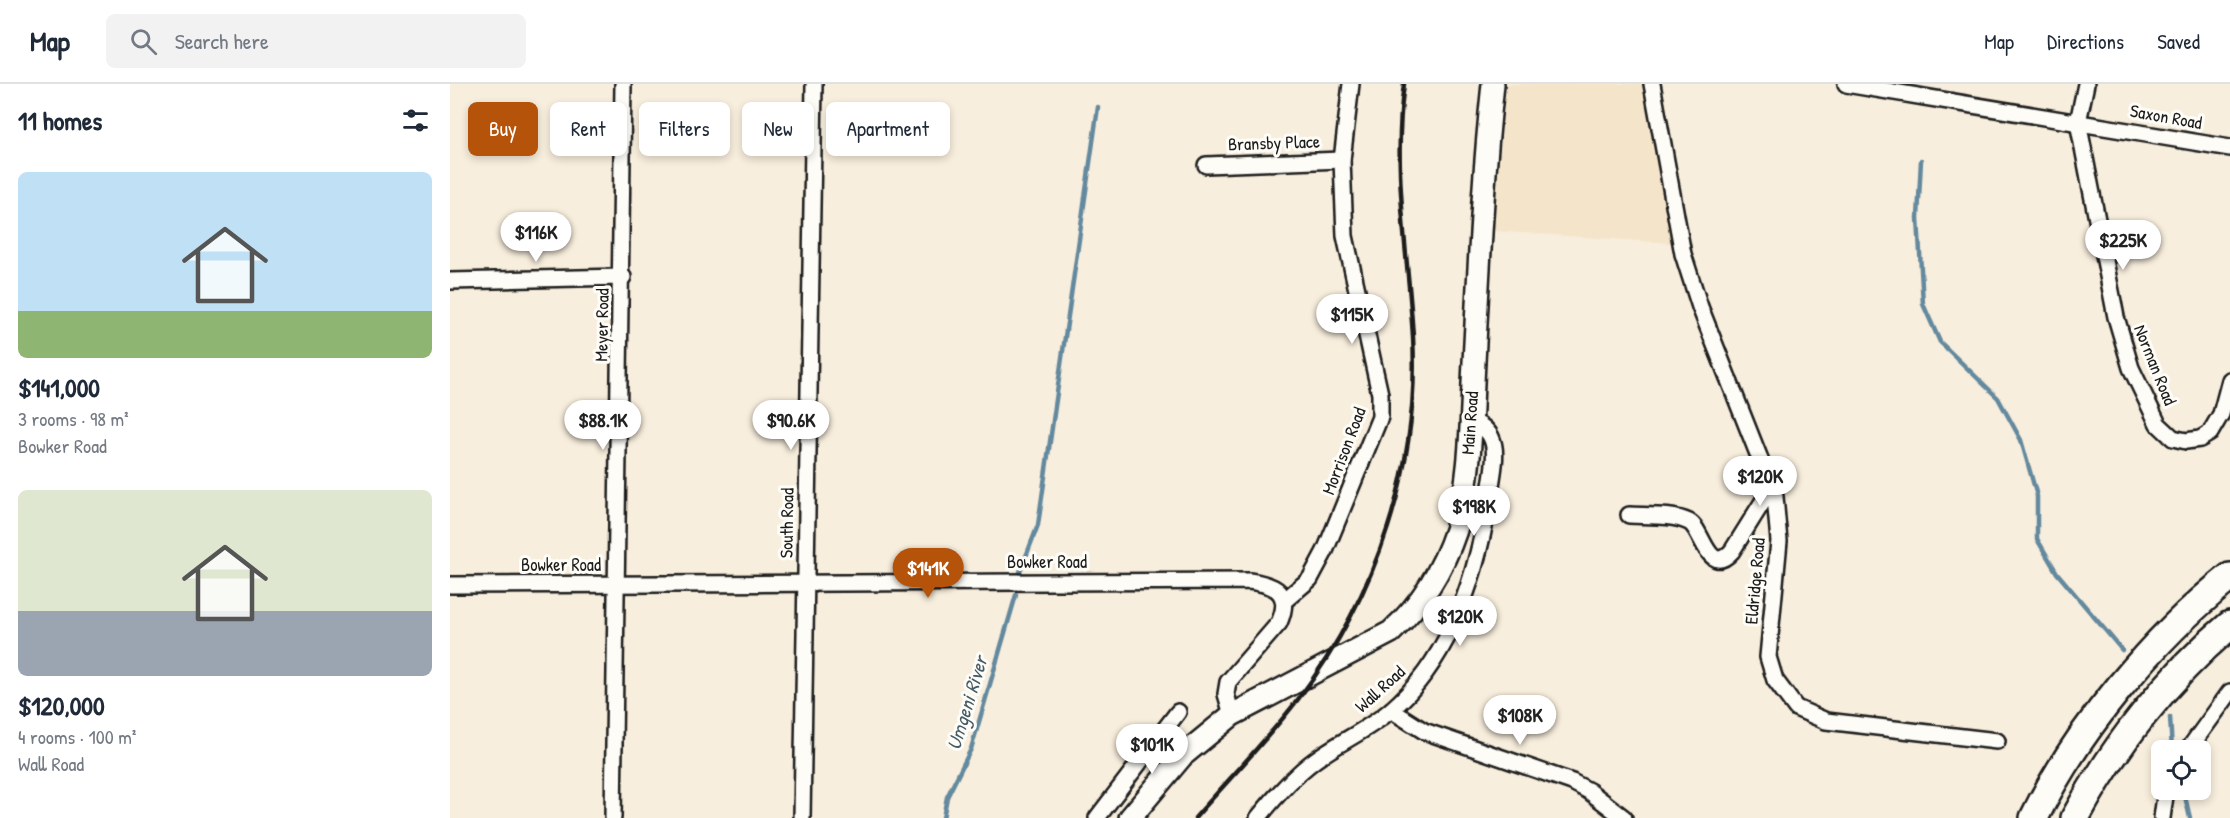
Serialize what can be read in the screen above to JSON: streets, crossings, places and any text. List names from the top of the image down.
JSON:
{
  "streets": {
    "main road": ["Main Road"],
    "street": [
      "Saxon Road",
      "Bransby Place",
      "Meyer Road",
      "Norman Road",
      "Morrison Road",
      "South Road",
      "Bowker Road",
      "Eldridge Road",
      "Wall Road"
    ]
  },
  "crossings": [
    ["Saxon Road", "Norman Road"],
    ["Bransby Place", "Morrison Road"],
    ["Meyer Road", "Bowker Road"],
    ["Main Road", "Wall Road"],
    ["Morrison Road", "Bowker Road"],
    ["South Road", "Bowker Road"]
  ],
  "water": ["Umgeni River"],
  "page": {
    "header": "Map",
    "search": "Search here",
    "nav": ["Map", "Directions", "Saved"],
    "heading": "11 homes",
    "chip": [
      "Buy",
      "Rent",
      "Filters",
      "New",
      "Apartment"
    ],
    "list": [
      {
        "name": "$141,000",
        "note": "3 rooms · 98 m² · Bowker Road"
      },
      {
        "name": "$120,000",
        "note": "4 rooms · 100 m² · Wall Road"
      }
    ],
    "price": [
      "$116K",
      "$225K",
      "$115K",
      "$88.1K",
      "$90.6K",
      "$120K",
      "$198K",
      "$141K",
      "$120K",
      "$108K",
      "$101K"
    ]
  }
}
